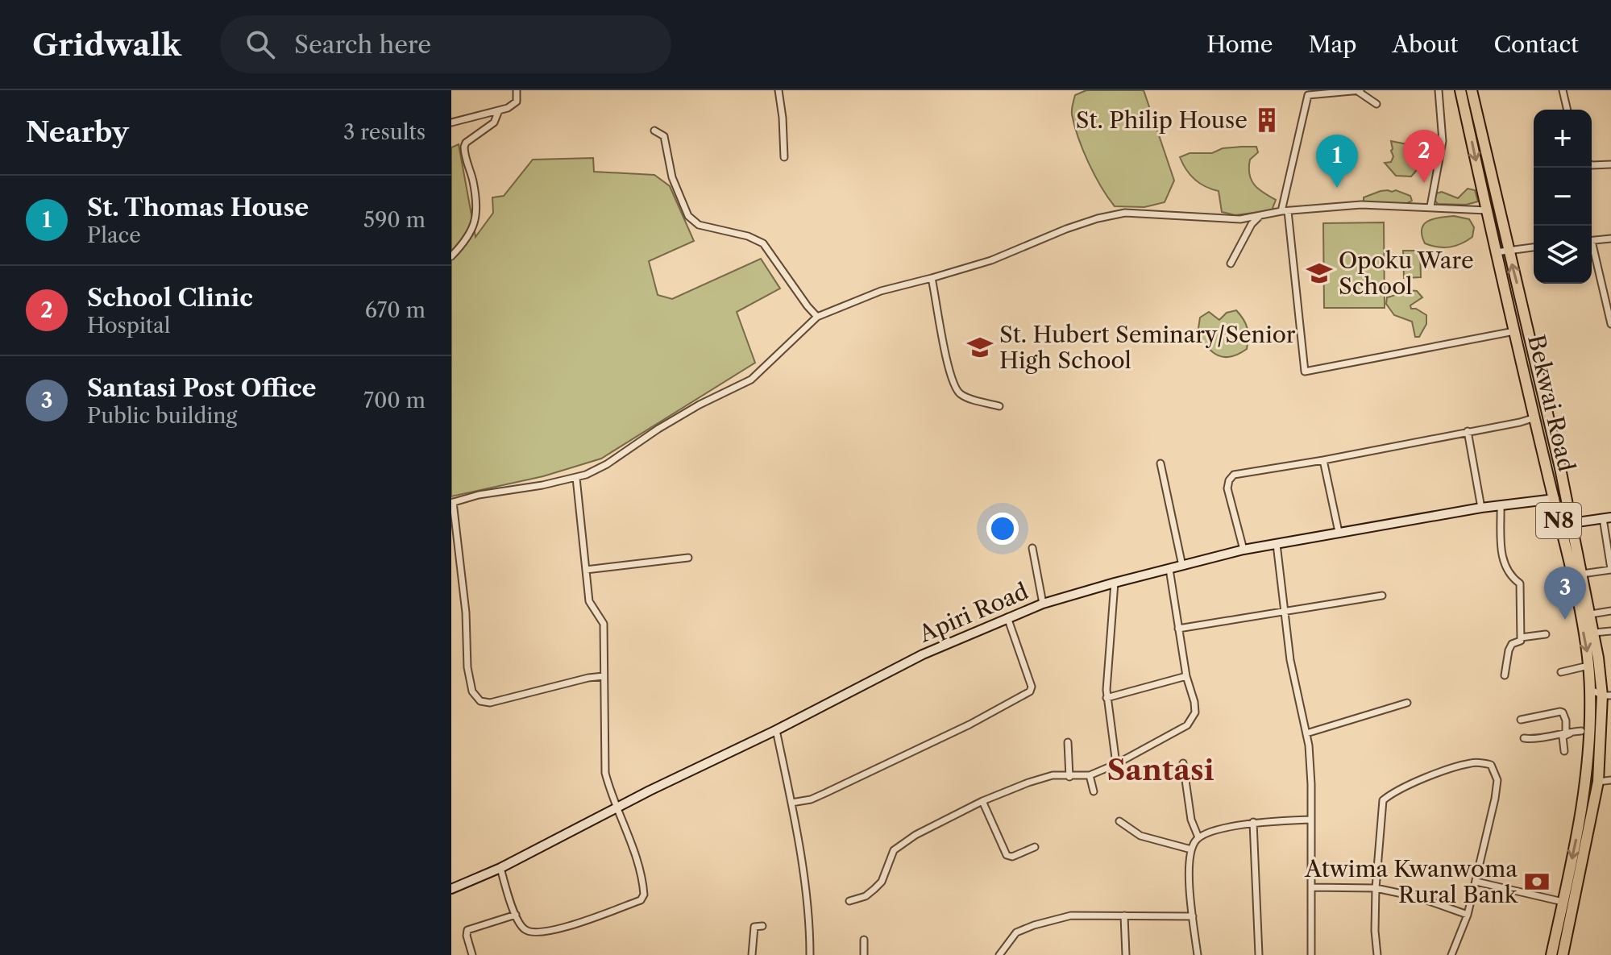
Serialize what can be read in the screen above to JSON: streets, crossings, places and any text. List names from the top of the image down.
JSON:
{
  "streets": {
    "highway": ["Bekwai Road", "N8"],
    "street": ["Apiri Road"]
  },
  "crossings": [
    ["Bekwai Road", "Apiri Road"]
  ],
  "districts": ["Santasi"],
  "places": {
    "building": ["St. Philip House"],
    "school or university": ["Opoku Ware School", "St. Hubert Seminary/Senior High School"],
    "bank": ["Atwima Kwanwoma Rural Bank"]
  },
  "page": {
    "header": "Gridwalk",
    "search": "Search here",
    "nav": [
      "Home",
      "Map",
      "About",
      "Contact"
    ],
    "heading": ["Nearby", "3 results"],
    "map_buttons": ["+", "−"],
    "pins": ["2", "1", "3"],
    "list": [
      {
        "mark": "1",
        "name": "St. Thomas House",
        "note": "Place",
        "value": "590 m"
      },
      {
        "mark": "2",
        "name": "School Clinic",
        "note": "Hospital",
        "value": "670 m"
      },
      {
        "mark": "3",
        "name": "Santasi Post Office",
        "note": "Public building",
        "value": "700 m"
      }
    ]
  }
}
